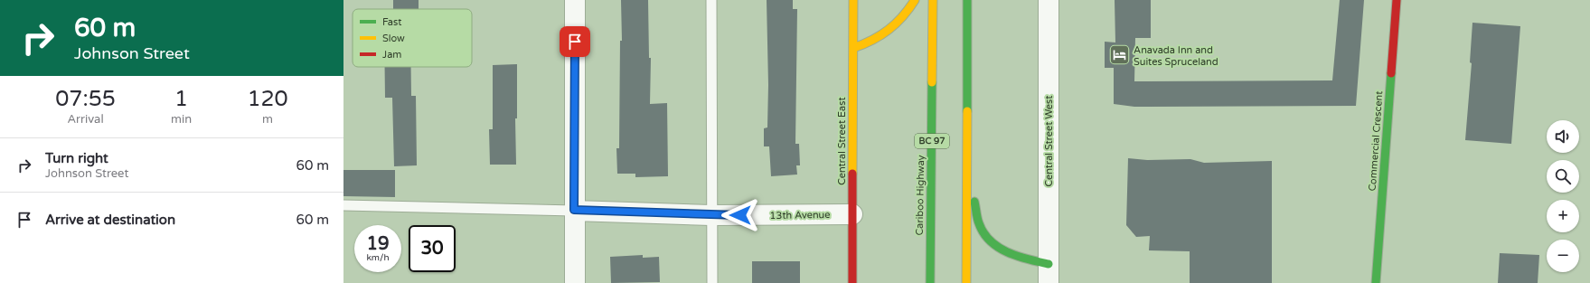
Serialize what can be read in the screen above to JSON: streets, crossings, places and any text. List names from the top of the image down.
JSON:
{
  "streets": {
    "main road": [
      "Central Street East",
      "BC 97",
      "Commercial Crescent",
      "Cariboo Highway"
    ],
    "street": ["Central Street West", "13th Avenue"]
  },
  "crossings": [
    ["Central Street East", "13th Avenue"]
  ],
  "places": {
    "hotel": ["Anavada Inn and Suites Spruceland"]
  },
  "legend": ["Fast", "Slow", "Jam"],
  "page": {
    "turn": ["60 m", "Johnson Street"],
    "eta": [
      "07:55",
      "Arrival",
      "1",
      "min",
      "120",
      "m"
    ],
    "map_buttons": ["+", "−"],
    "list": [
      {
        "name": "Turn right",
        "note": "Johnson Street",
        "value": "60 m"
      },
      {
        "name": "Arrive at destination",
        "value": "60 m"
      }
    ],
    "speed": "19 km/h",
    "limit": "30"
  }
}
